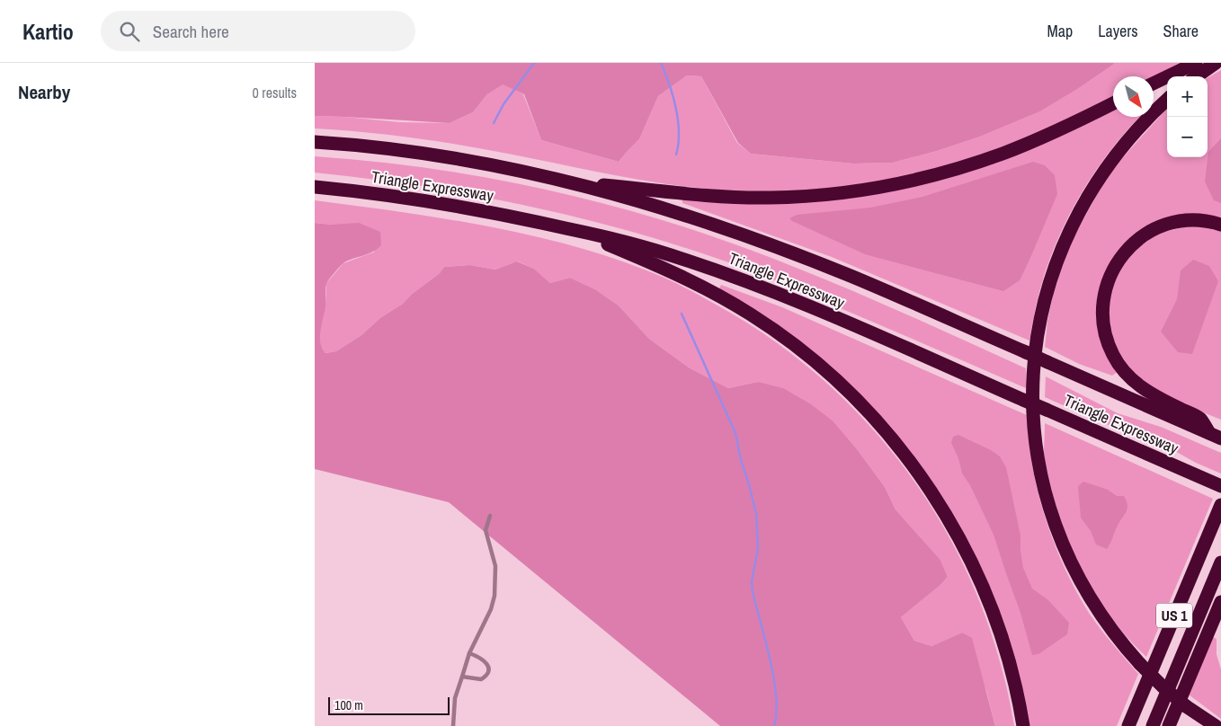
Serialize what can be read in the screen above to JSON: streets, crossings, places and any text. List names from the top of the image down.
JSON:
{
  "streets": {
    "highway": ["Triangle Expressway", "US 1"]
  },
  "scale_bar": "100 m",
  "north": "bottom right",
  "page": {
    "header": "Kartio",
    "search": "Search here",
    "nav": ["Map", "Layers", "Share"],
    "heading": ["Nearby", "0 results"],
    "map_buttons": ["+", "−"],
    "scale": "100 m"
  }
}
